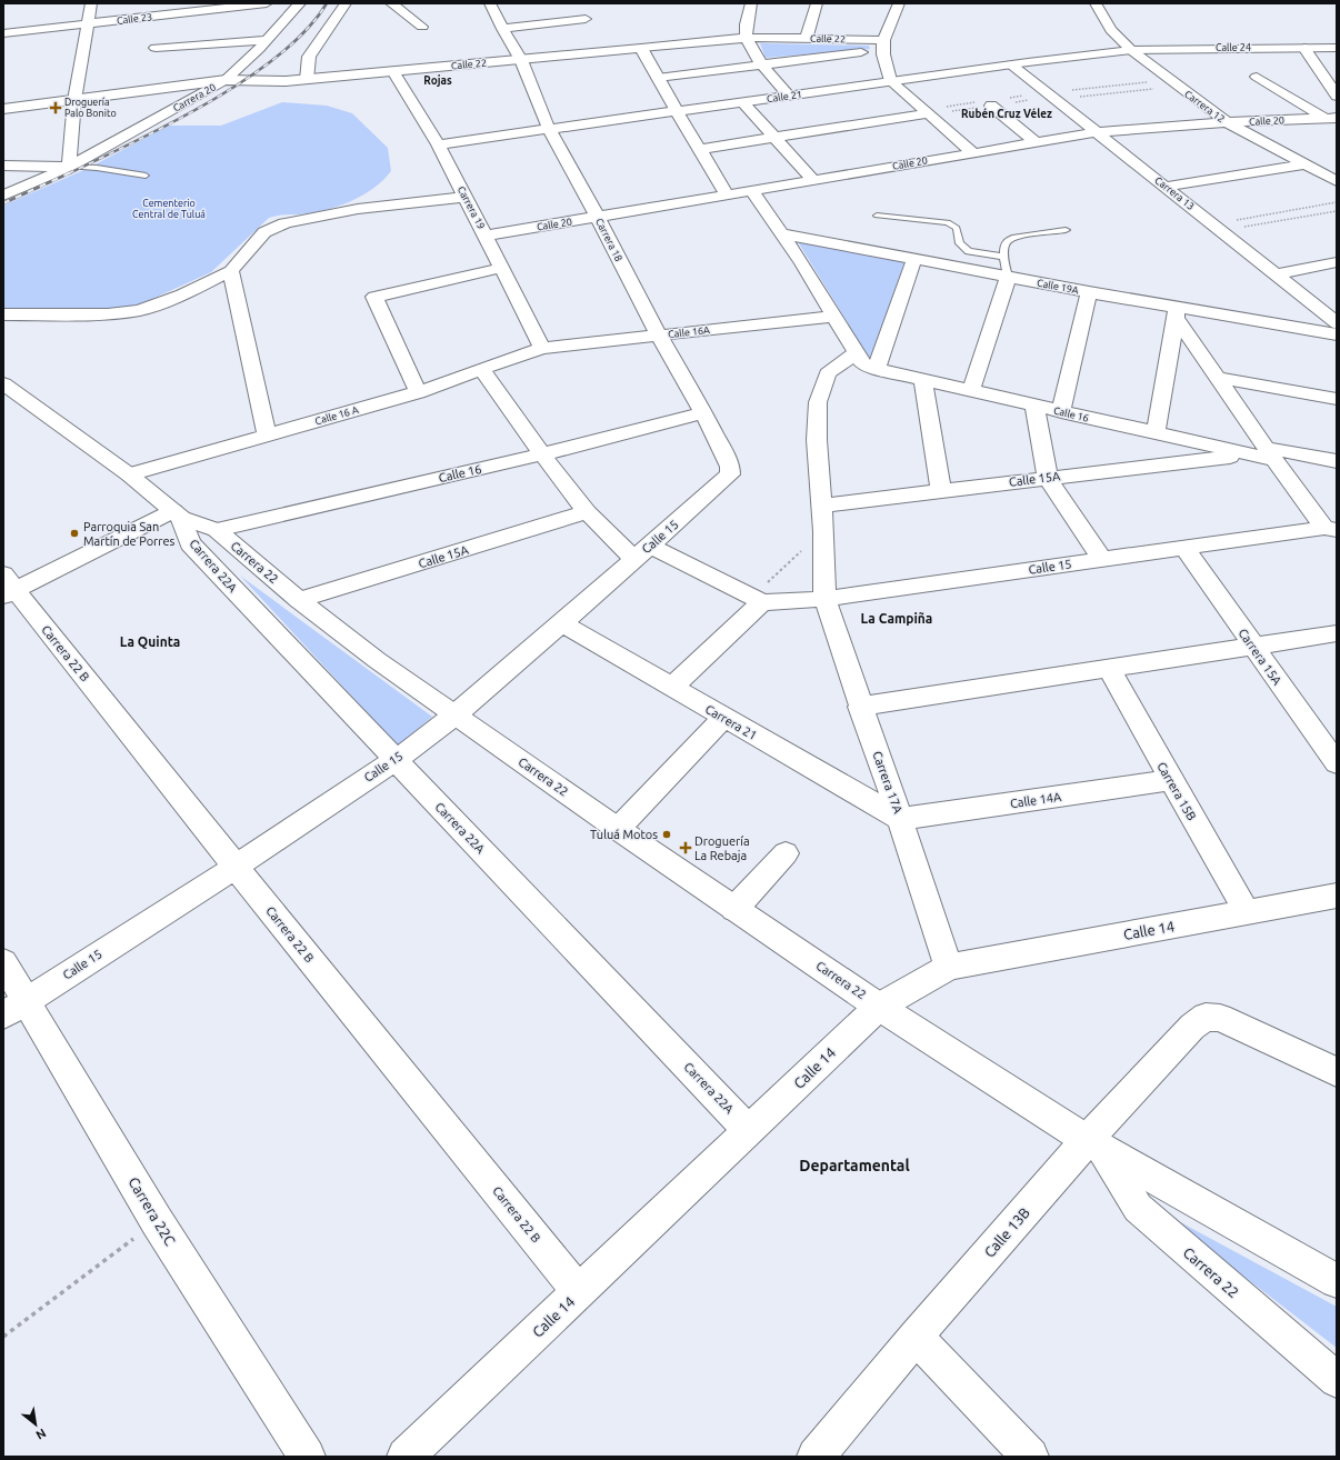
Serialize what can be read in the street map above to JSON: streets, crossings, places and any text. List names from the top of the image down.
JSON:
{
  "streets": {
    "street": [
      "Calle 23",
      "Calle 22",
      "Calle 24",
      "Calle 21",
      "Carrera 20",
      "Carrera 12",
      "Calle 20",
      "Carrera 13",
      "Carrera 19",
      "Carrera 18",
      "Calle 19A",
      "Calle 16A",
      "Calle 16",
      "Calle 16 A",
      "Calle 15A",
      "Calle 15",
      "Carrera 22",
      "Carrera 22A",
      "Carrera 22 B",
      "Carrera 15A",
      "Carrera 21",
      "Carrera 17A",
      "Carrera 15B",
      "Calle 14A",
      "Calle 14",
      "Carrera 22C",
      "Calle 13B"
    ]
  },
  "crossings": [
    ["Calle 22", "Carrera 20"],
    ["Calle 22", "Carrera 19"],
    ["Calle 22", "Carrera 18"],
    ["Calle 24", "Calle 21"],
    ["Calle 24", "Carrera 12"],
    ["Calle 21", "Carrera 12"],
    ["Calle 21", "Carrera 13"],
    ["Calle 21", "Carrera 19"],
    ["Calle 21", "Carrera 18"],
    ["Carrera 12", "Calle 20"],
    ["Calle 20", "Carrera 13"],
    ["Calle 20", "Carrera 19"],
    ["Calle 20", "Carrera 18"],
    ["Carrera 19", "Calle 16A"],
    ["Carrera 19", "Calle 16 A"],
    ["Carrera 18", "Calle 16A"],
    ["Carrera 18", "Calle 16"],
    ["Carrera 18", "Calle 15"],
    ["Calle 16A", "Calle 16 A"],
    ["Calle 16", "Calle 15A"],
    ["Calle 16", "Carrera 22"],
    ["Calle 16", "Carrera 17A"],
    ["Calle 16 A", "Carrera 22"],
    ["Calle 15A", "Carrera 22"],
    ["Calle 15A", "Carrera 17A"],
    ["Calle 15", "Carrera 22"],
    ["Calle 15", "Carrera 22A"],
    ["Calle 15", "Carrera 22 B"],
    ["Calle 15", "Carrera 15A"],
    ["Calle 15", "Carrera 21"],
    ["Calle 15", "Carrera 17A"],
    ["Calle 15", "Carrera 22C"],
    ["Carrera 22", "Carrera 22A"],
    ["Carrera 22", "Calle 14"],
    ["Carrera 22", "Calle 13B"],
    ["Carrera 22A", "Calle 14"],
    ["Carrera 22 B", "Calle 14"],
    ["Carrera 21", "Carrera 17A"],
    ["Carrera 21", "Calle 14A"],
    ["Carrera 17A", "Calle 14A"],
    ["Carrera 17A", "Calle 14"],
    ["Carrera 15B", "Calle 14A"],
    ["Carrera 15B", "Calle 14"]
  ],
  "districts": [
    "Rojas",
    "Rubén Cruz Vélez",
    "La Campiña",
    "La Quinta",
    "Departamental"
  ],
  "parks": ["Cementerio Central de Tuluá"],
  "places": {
    "health": ["Droguería Palo Bonito", "Droguería La Rebaja"],
    "other": ["Parroquia San Martín de Porres", "Tuluá Motos"]
  },
  "north": "bottom right"
}
